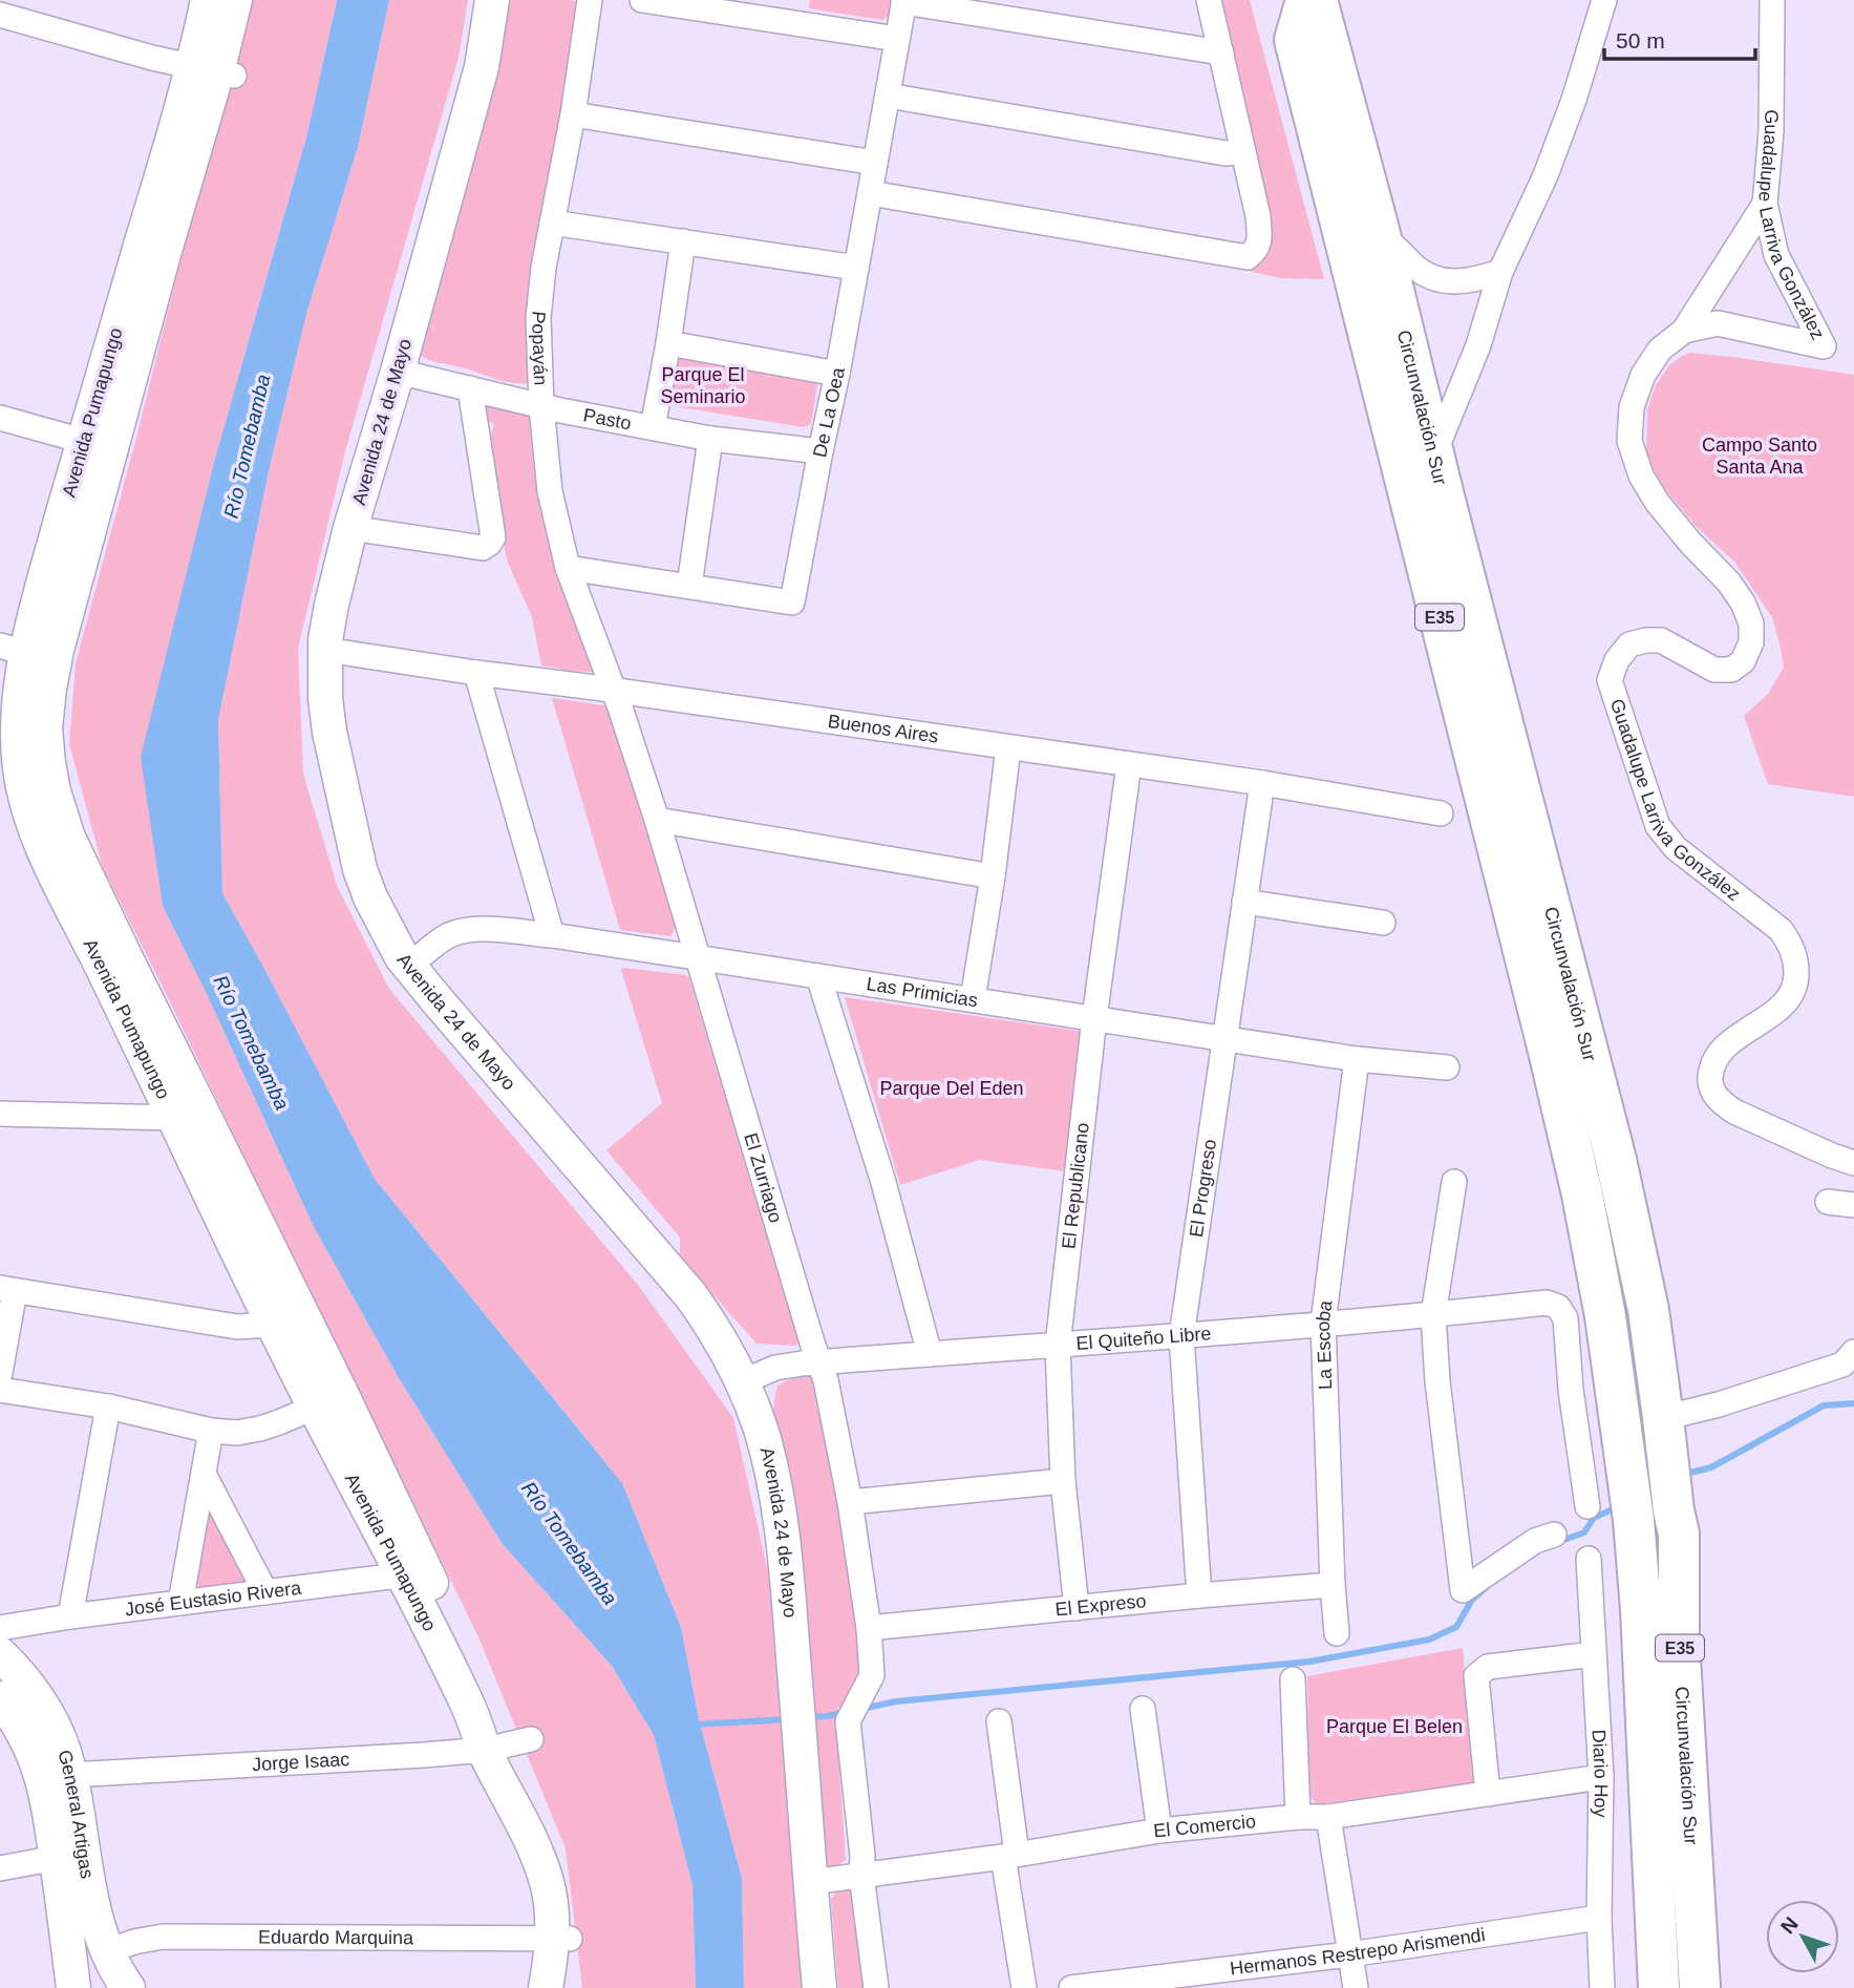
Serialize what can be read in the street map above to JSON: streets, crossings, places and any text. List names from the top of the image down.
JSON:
{
  "streets": {
    "highway": ["Circunvalación Sur", "E35"],
    "main road": ["Avenida Pumapungo", "Avenida 24 de Mayo", "General Artigas"],
    "street": [
      "Guadalupe Larriva González",
      "Popayán",
      "De La Oea",
      "Pasto",
      "Buenos Aires",
      "Las Primicias",
      "El Zurriago",
      "El Republicano",
      "El Progreso",
      "El Quiteño Libre",
      "La Escoba",
      "José Eustasio Rivera",
      "El Expreso",
      "Jorge Isaac",
      "Diario Hoy",
      "El Comercio",
      "Eduardo Marquina",
      "Hermanos Restrepo Arismendi"
    ]
  },
  "crossings": [
    ["Popayán", "De La Oea"],
    ["Popayán", "Pasto"],
    ["Popayán", "Buenos Aires"],
    ["Popayán", "El Zurriago"],
    ["Circunvalación Sur", "El Quiteño Libre"],
    ["Avenida Pumapungo", "José Eustasio Rivera"],
    ["Avenida Pumapungo", "Jorge Isaac"],
    ["Avenida Pumapungo", "Eduardo Marquina"],
    ["De La Oea", "Pasto"],
    ["Pasto", "Avenida 24 de Mayo"],
    ["Avenida 24 de Mayo", "Buenos Aires"],
    ["Avenida 24 de Mayo", "Las Primicias"],
    ["Avenida 24 de Mayo", "El Quiteño Libre"],
    ["Avenida 24 de Mayo", "El Comercio"],
    ["Buenos Aires", "El Zurriago"],
    ["Buenos Aires", "El Republicano"],
    ["Buenos Aires", "El Progreso"],
    ["Las Primicias", "El Zurriago"],
    ["Las Primicias", "El Republicano"],
    ["Las Primicias", "El Progreso"],
    ["Las Primicias", "La Escoba"],
    ["El Zurriago", "El Quiteño Libre"],
    ["El Zurriago", "El Expreso"],
    ["El Zurriago", "El Comercio"],
    ["El Republicano", "El Quiteño Libre"],
    ["El Republicano", "El Expreso"],
    ["El Progreso", "El Quiteño Libre"],
    ["El Progreso", "El Expreso"],
    ["El Quiteño Libre", "La Escoba"],
    ["La Escoba", "El Expreso"],
    ["Jorge Isaac", "General Artigas"],
    ["Diario Hoy", "El Comercio"],
    ["Diario Hoy", "Hermanos Restrepo Arismendi"],
    ["General Artigas", "Eduardo Marquina"]
  ],
  "water": ["Río Tomebamba"],
  "parks": [
    "Parque El Seminario",
    "Campo Santo Santa Ana",
    "Parque Del Eden",
    "Parque El Belen"
  ],
  "scale_bar": "50 m",
  "north": "top left"
}
